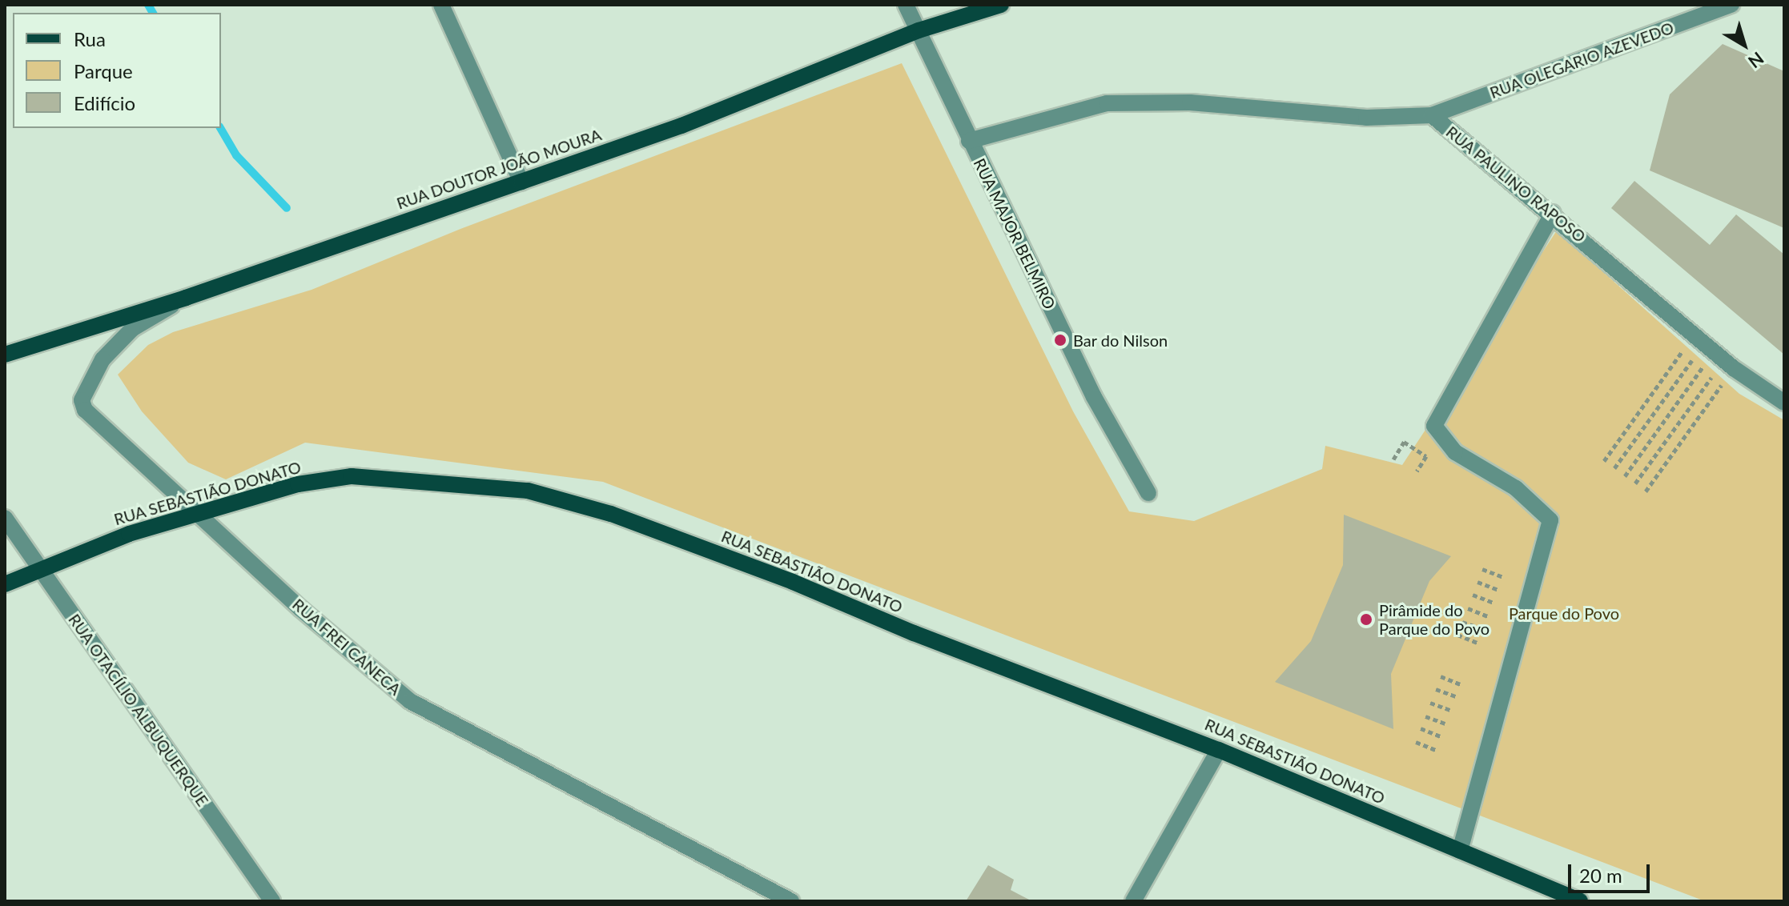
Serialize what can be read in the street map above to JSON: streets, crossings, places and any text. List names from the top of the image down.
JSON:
{
  "streets": {
    "main road": ["RUA DOUTOR JOÃO MOURA", "RUA SEBASTIÃO DONATO"],
    "street": [
      "RUA OLEGARIO AZEVEDO",
      "RUA PAULINO RAPOSO",
      "RUA MAJOR BELMIRO",
      "RUA FREI CANECA",
      "RUA OTACÍLIO ALBUQUERQUE"
    ]
  },
  "crossings": [
    ["RUA OLEGARIO AZEVEDO", "RUA PAULINO RAPOSO"],
    ["RUA DOUTOR JOÃO MOURA", "RUA MAJOR BELMIRO"],
    ["RUA DOUTOR JOÃO MOURA", "RUA FREI CANECA"],
    ["RUA PAULINO RAPOSO", "RUA MAJOR BELMIRO"],
    ["RUA SEBASTIÃO DONATO", "RUA FREI CANECA"],
    ["RUA SEBASTIÃO DONATO", "RUA OTACÍLIO ALBUQUERQUE"]
  ],
  "parks": ["Parque do Povo"],
  "places": ["Bar do Nilson", "Pirâmide do Parque do Povo"],
  "legend": ["Rua", "Parque", "Edifício"],
  "scale_bar": "20 m",
  "north": "bottom right"
}
